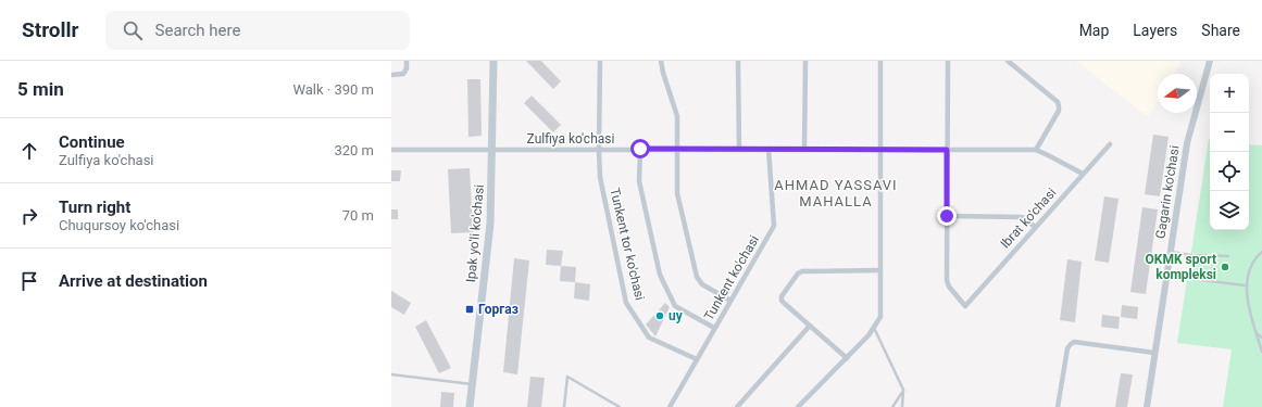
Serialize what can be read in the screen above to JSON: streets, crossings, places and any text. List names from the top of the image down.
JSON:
{
  "streets": {
    "main road": ["Ipak yo'li ko'chasi"],
    "street": [
      "Zulfiya ko'chasi",
      "Gagarin ko'chasi",
      "Ibrat ko'chasi",
      "Tunkent tor ko'chasi",
      "Tunkent ko'chasi"
    ]
  },
  "crossings": [
    ["Zulfiya ko'chasi", "Ibrat ko'chasi"],
    ["Zulfiya ko'chasi", "Ipak yo'li ko'chasi"],
    ["Zulfiya ko'chasi", "Tunkent tor ko'chasi"],
    ["Zulfiya ko'chasi", "Tunkent ko'chasi"],
    ["Tunkent tor ko'chasi", "Tunkent ko'chasi"]
  ],
  "districts": ["AHMAD YASSAVI MAHALLA"],
  "places": {
    "other": ["OKMK sport kompleksi", "uy"],
    "transit": ["Горгаз"]
  },
  "north": "left",
  "page": {
    "header": "Strollr",
    "search": "Search here",
    "nav": ["Map", "Layers", "Share"],
    "heading": ["5 min", "Walk · 390 m"],
    "map_buttons": ["+", "−"],
    "list": [
      ["Continue", "Zulfiya ko'chasi", "320 m"],
      ["Turn right", "Chuqursoy ko'chasi", "70 m"],
      "Arrive at destination"
    ]
  }
}
